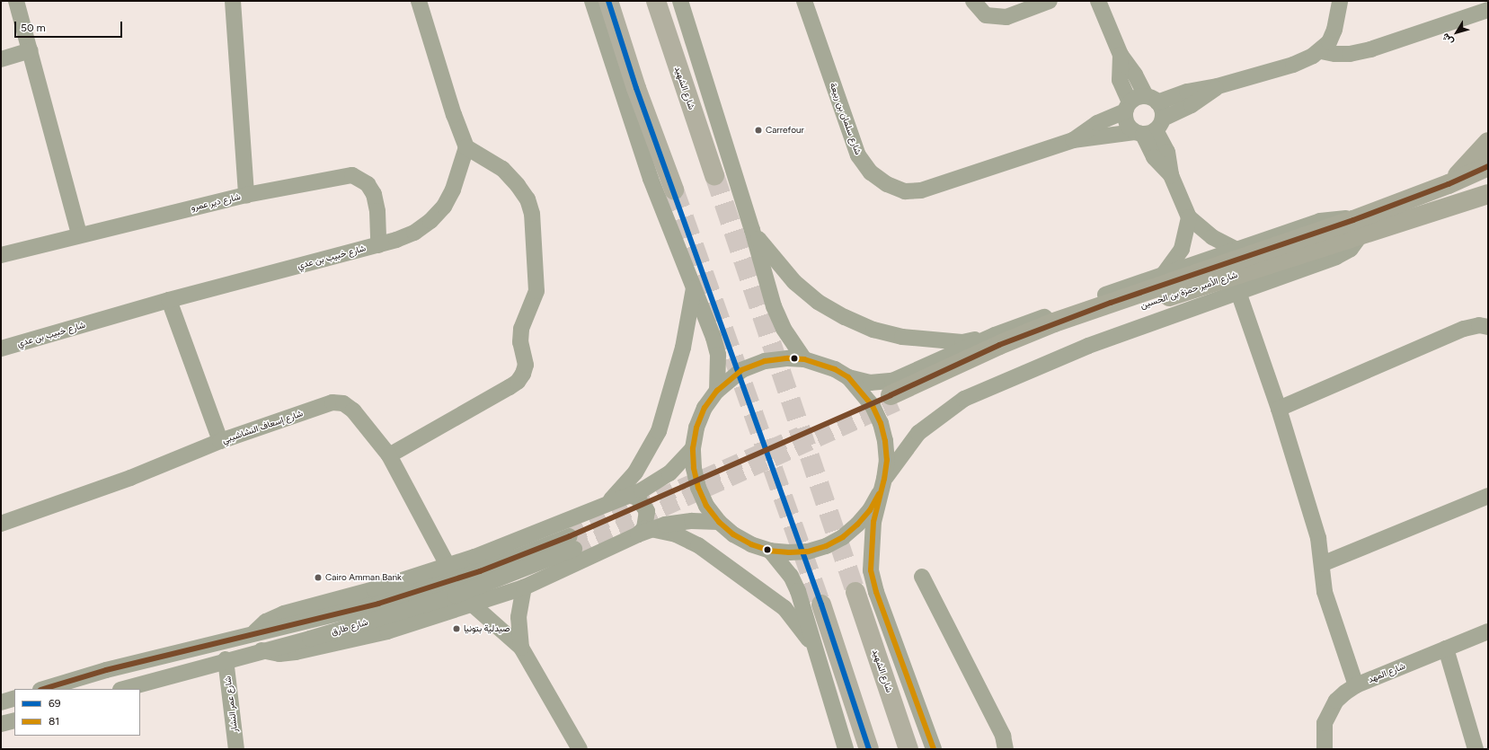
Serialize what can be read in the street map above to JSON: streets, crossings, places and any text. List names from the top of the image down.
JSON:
{
  "streets": {
    "highway": ["شارع الشهيد"],
    "main road": ["شارع الأمير حمزة بن الحسين"],
    "street": [
      "شارع سلمان بن ربيعة",
      "شارع دير عمرو",
      "شارع خبيب بن عدي",
      "شارع إسعاف النشاشيبي",
      "شارع طارق",
      "شارع المهد",
      "شارع عمر النشار"
    ]
  },
  "crossings": [
    ["شارع دير عمرو", "شارع خبيب بن عدي"],
    ["شارع طارق", "شارع عمر النشار"]
  ],
  "places": ["Carrefour", "Cairo Amman Bank", "صيدلية بتونيا"],
  "lines": ["transit line 69", "transit line 81"],
  "legend": ["69", "81"],
  "scale_bar": "50 m",
  "north": "bottom left"
}
